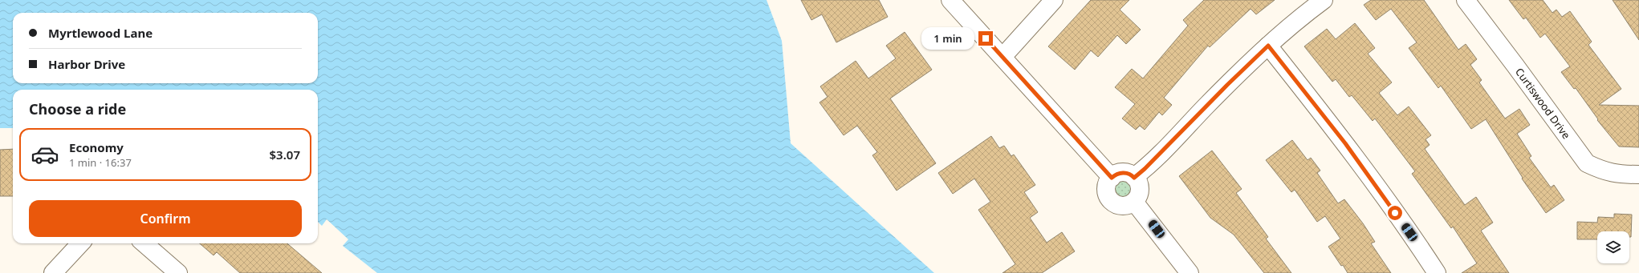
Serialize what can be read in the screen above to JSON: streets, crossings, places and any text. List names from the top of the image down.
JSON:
{
  "streets": {
    "street": ["Curtiswood Drive"]
  },
  "page": {
    "banner": ["Myrtlewood Lane", "Harbor Drive"],
    "bubble": "1 min",
    "heading": "Choose a ride",
    "list": [
      {
        "name": "Economy",
        "note": "1 min · 16:37",
        "value": "$3.07"
      }
    ],
    "buttons": "Confirm"
  }
}
